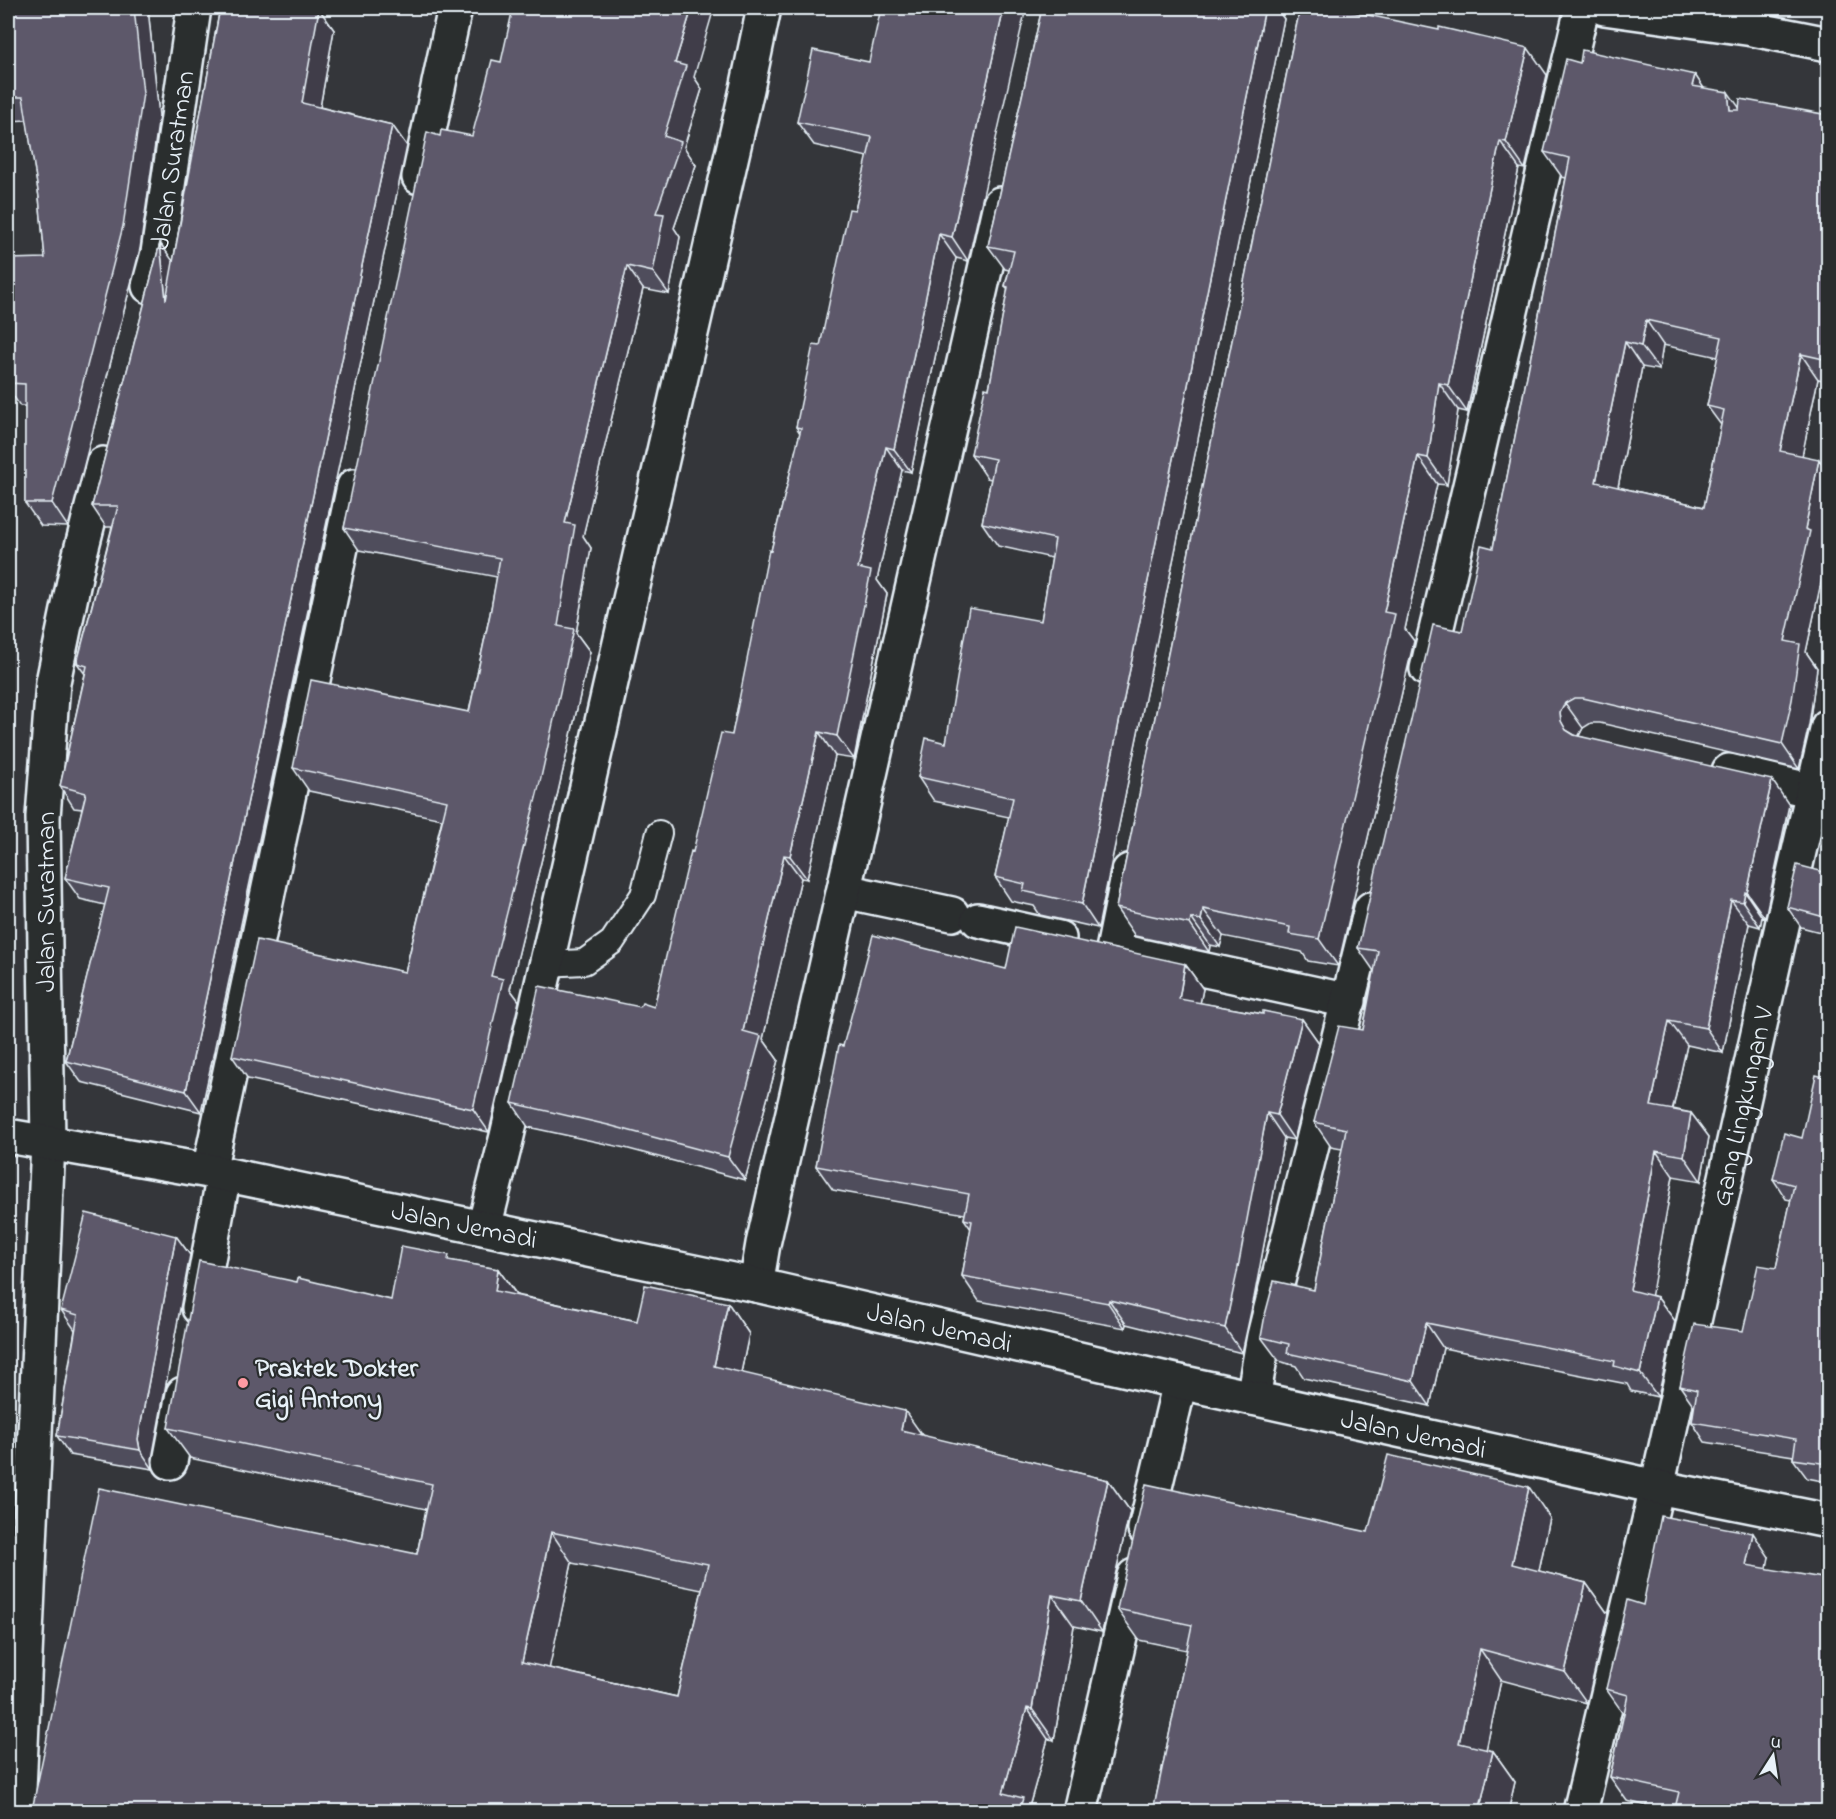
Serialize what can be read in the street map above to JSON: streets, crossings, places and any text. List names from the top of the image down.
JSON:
{
  "streets": {
    "street": ["Jalan Suratman", "Gang Lingkungan V", "Jalan Jemadi"]
  },
  "crossings": [
    ["Jalan Suratman", "Jalan Jemadi"],
    ["Gang Lingkungan V", "Jalan Jemadi"]
  ],
  "places": ["Praktek Dokter Gigi Antony"],
  "north": "top"
}
